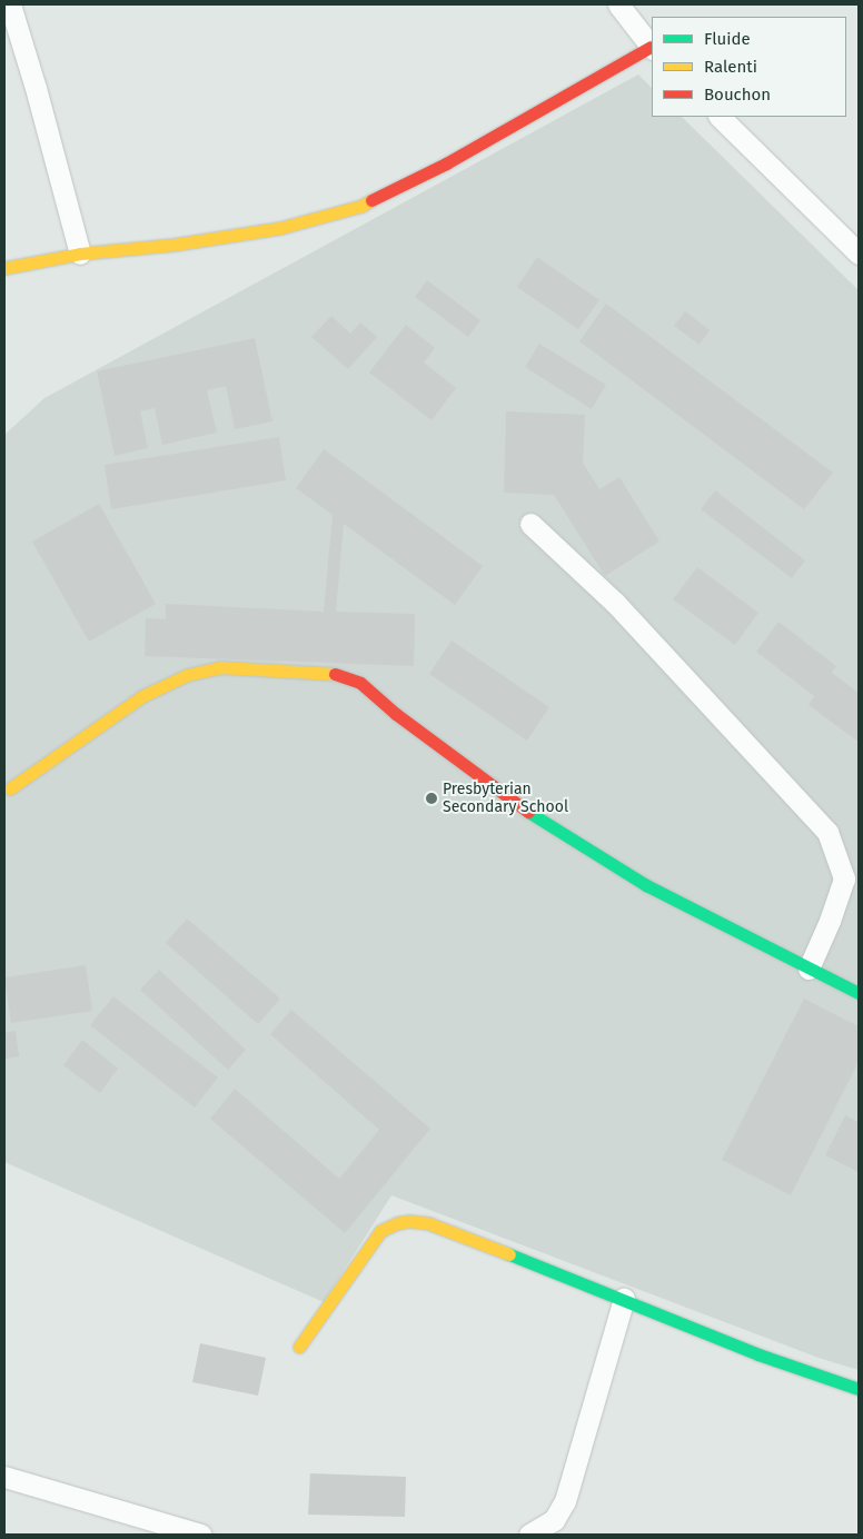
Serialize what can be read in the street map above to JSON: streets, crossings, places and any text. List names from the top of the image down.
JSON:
{
  "places": ["Presbyterian Secondary School"],
  "legend": ["Fluide", "Ralenti", "Bouchon"]
}
